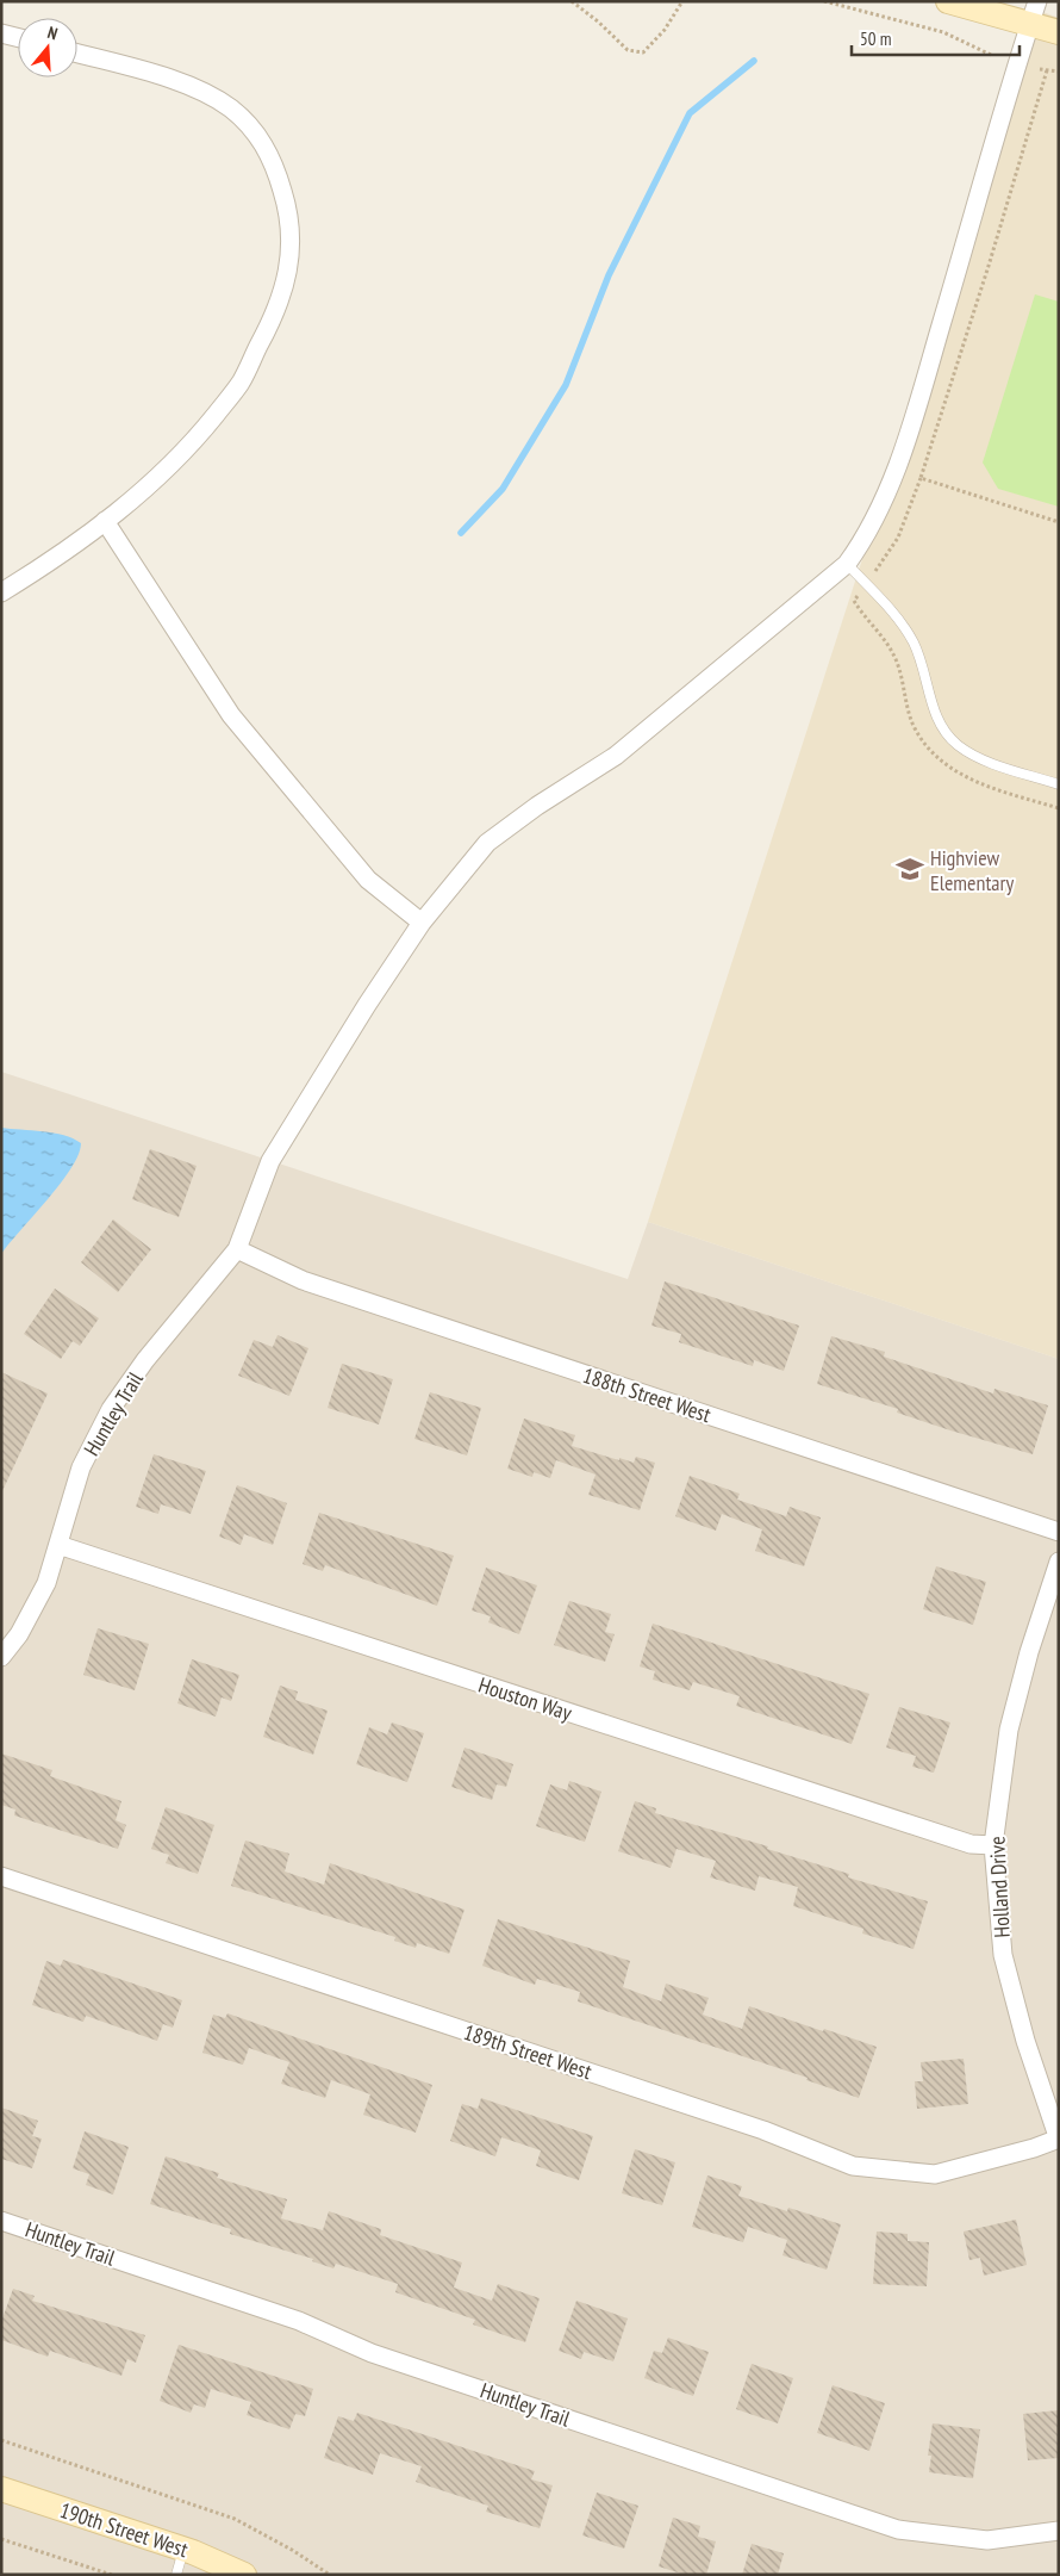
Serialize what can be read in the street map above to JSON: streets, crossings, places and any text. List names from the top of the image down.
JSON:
{
  "streets": {
    "street": [
      "188th Street West",
      "Huntley Trail",
      "Houston Way",
      "Holland Drive",
      "189th Street West",
      "190th Street West"
    ]
  },
  "crossings": [
    ["188th Street West", "Huntley Trail"],
    ["Huntley Trail", "Houston Way"],
    ["Houston Way", "Holland Drive"],
    ["Holland Drive", "189th Street West"]
  ],
  "places": {
    "school or university": ["Highview Elementary"]
  },
  "scale_bar": "50 m",
  "north": "top"
}
